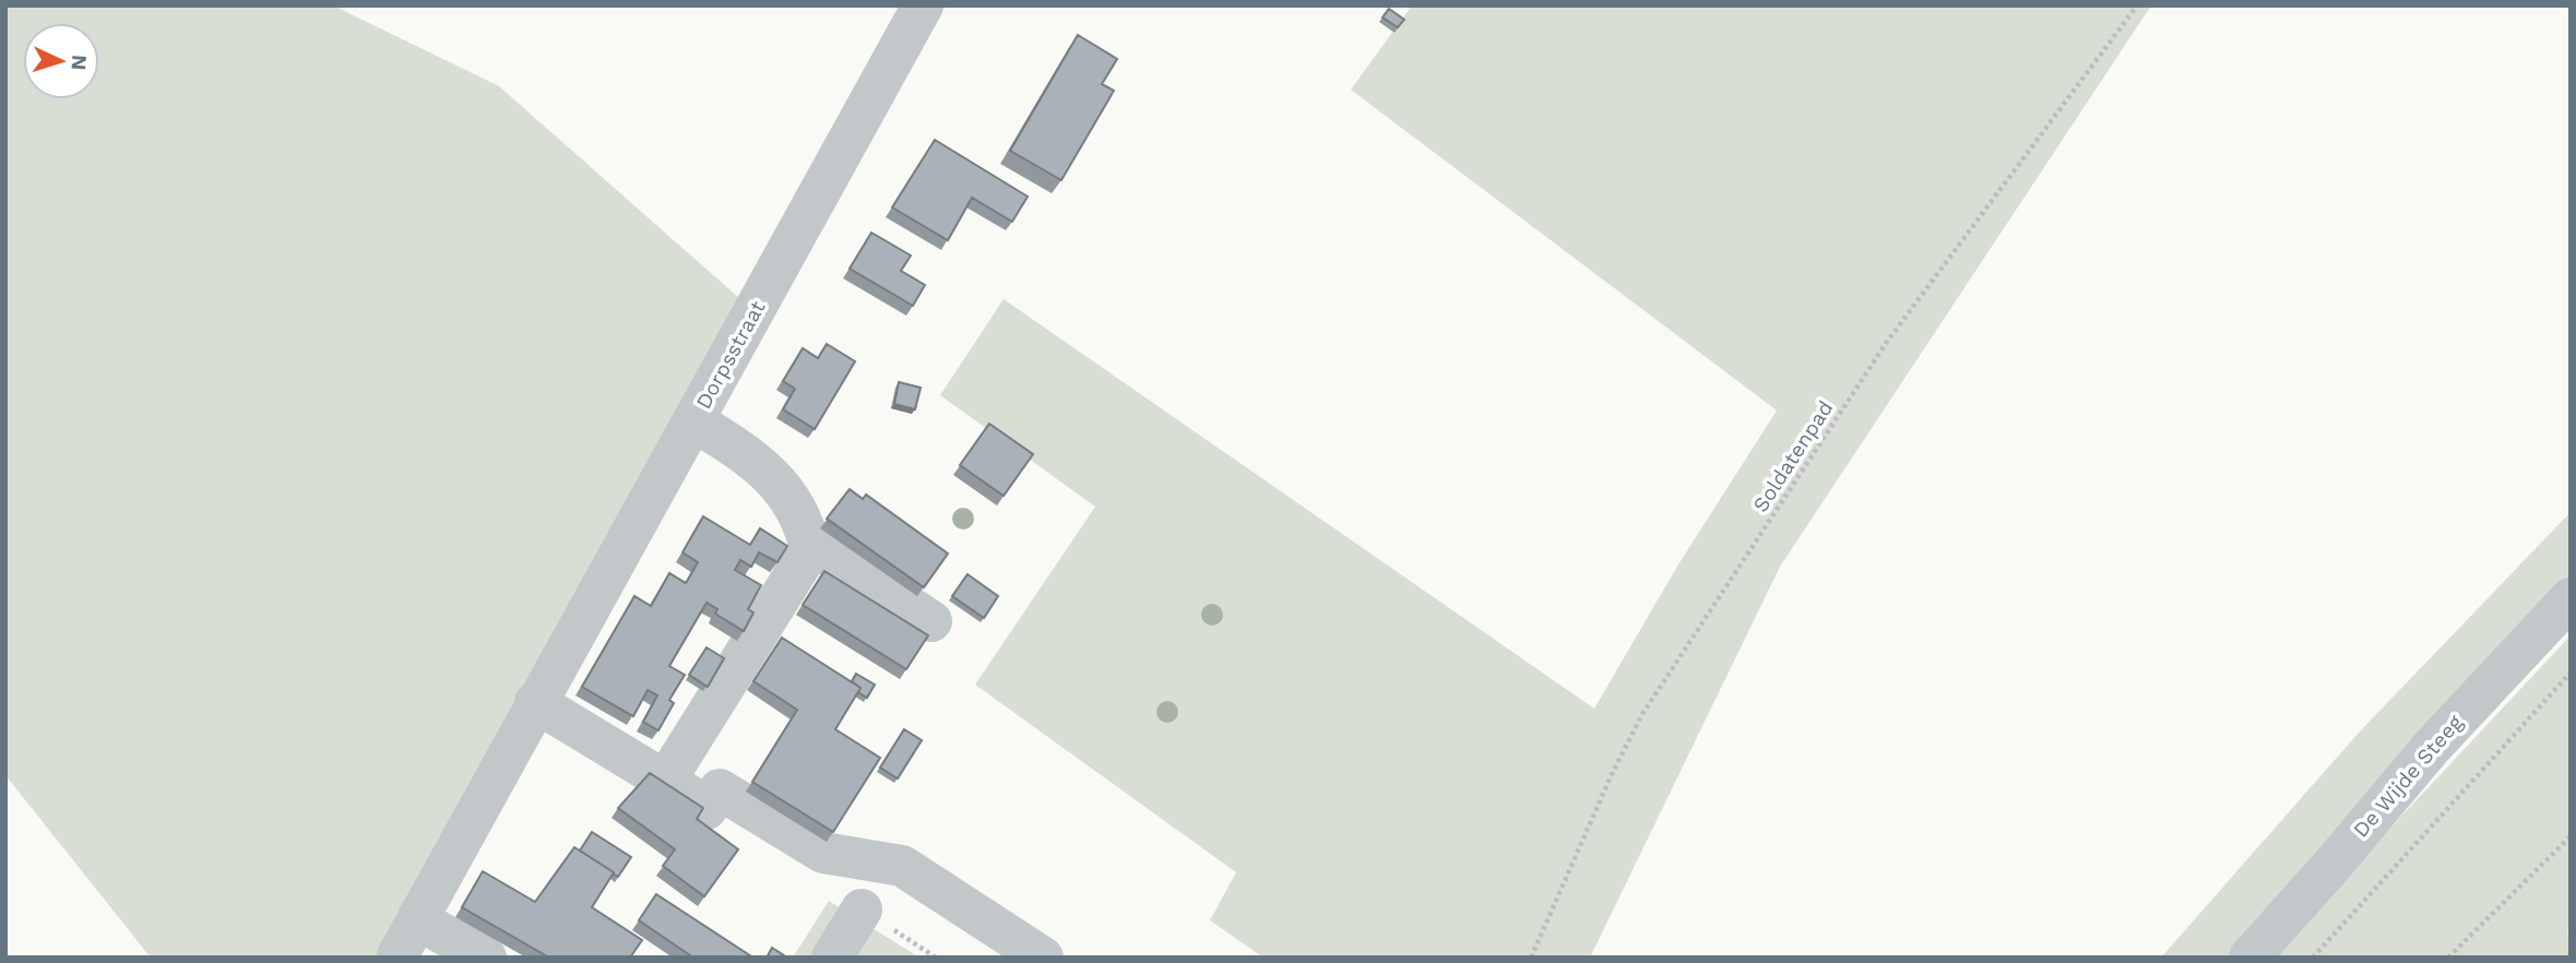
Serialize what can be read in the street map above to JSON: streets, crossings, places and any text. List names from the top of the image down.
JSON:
{
  "streets": {
    "street": ["Dorpsstraat", "De Wijde Steeg"],
    "path": ["Soldatenpad"]
  },
  "north": "right"
}
